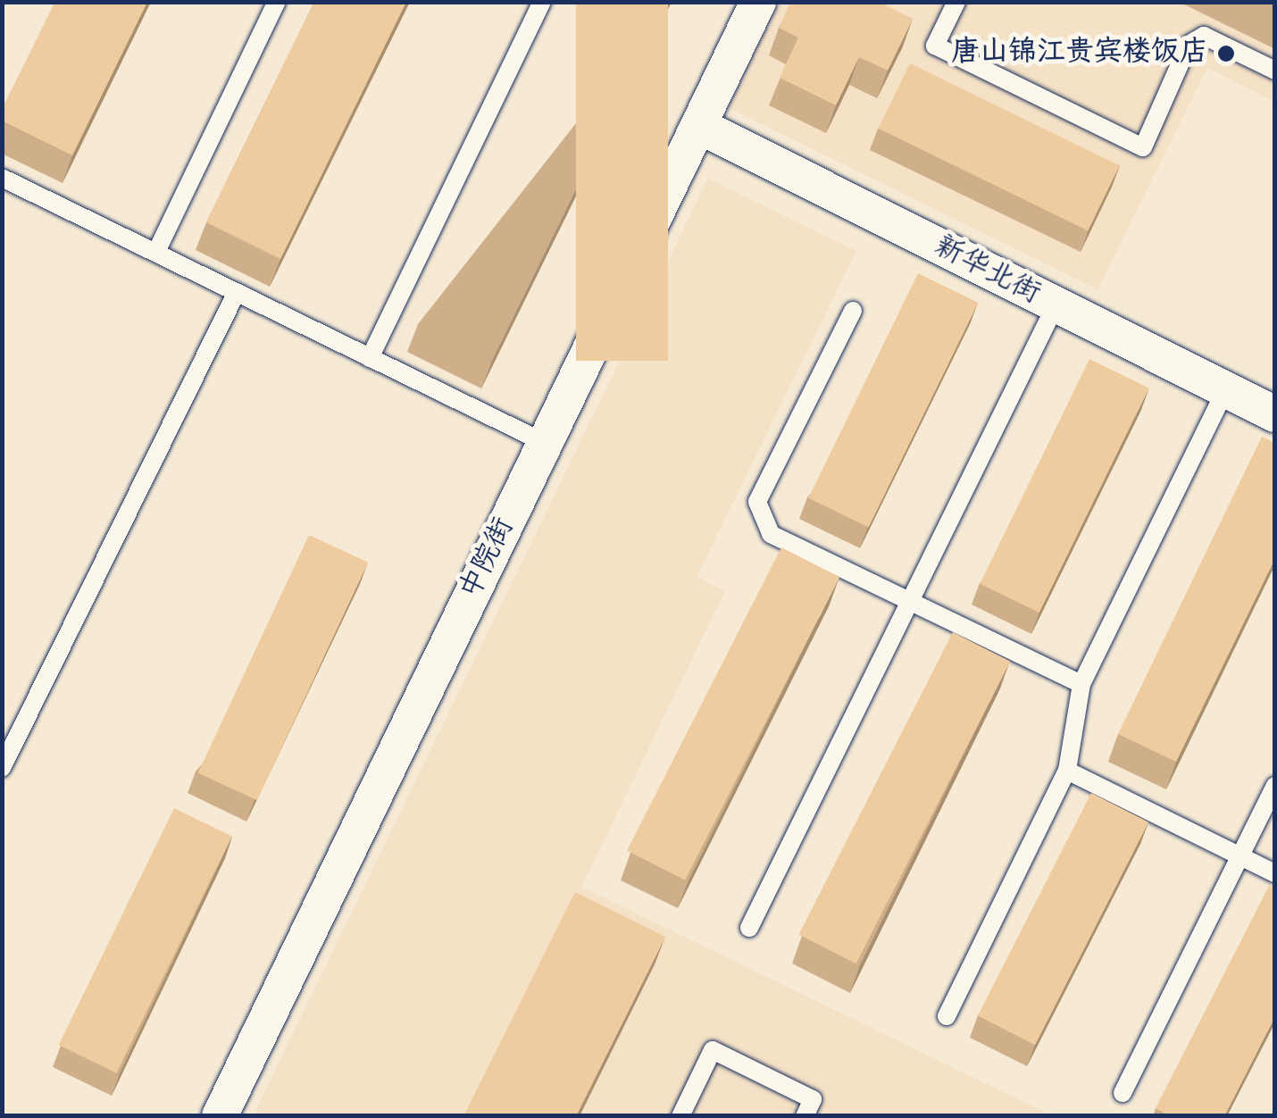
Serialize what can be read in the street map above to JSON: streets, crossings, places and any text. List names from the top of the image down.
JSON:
{
  "streets": {
    "street": ["新华北街", "中院街"]
  },
  "crossings": [
    ["新华北街", "中院街"]
  ],
  "places": ["唐山锦江贵宾楼饭店"]
}
